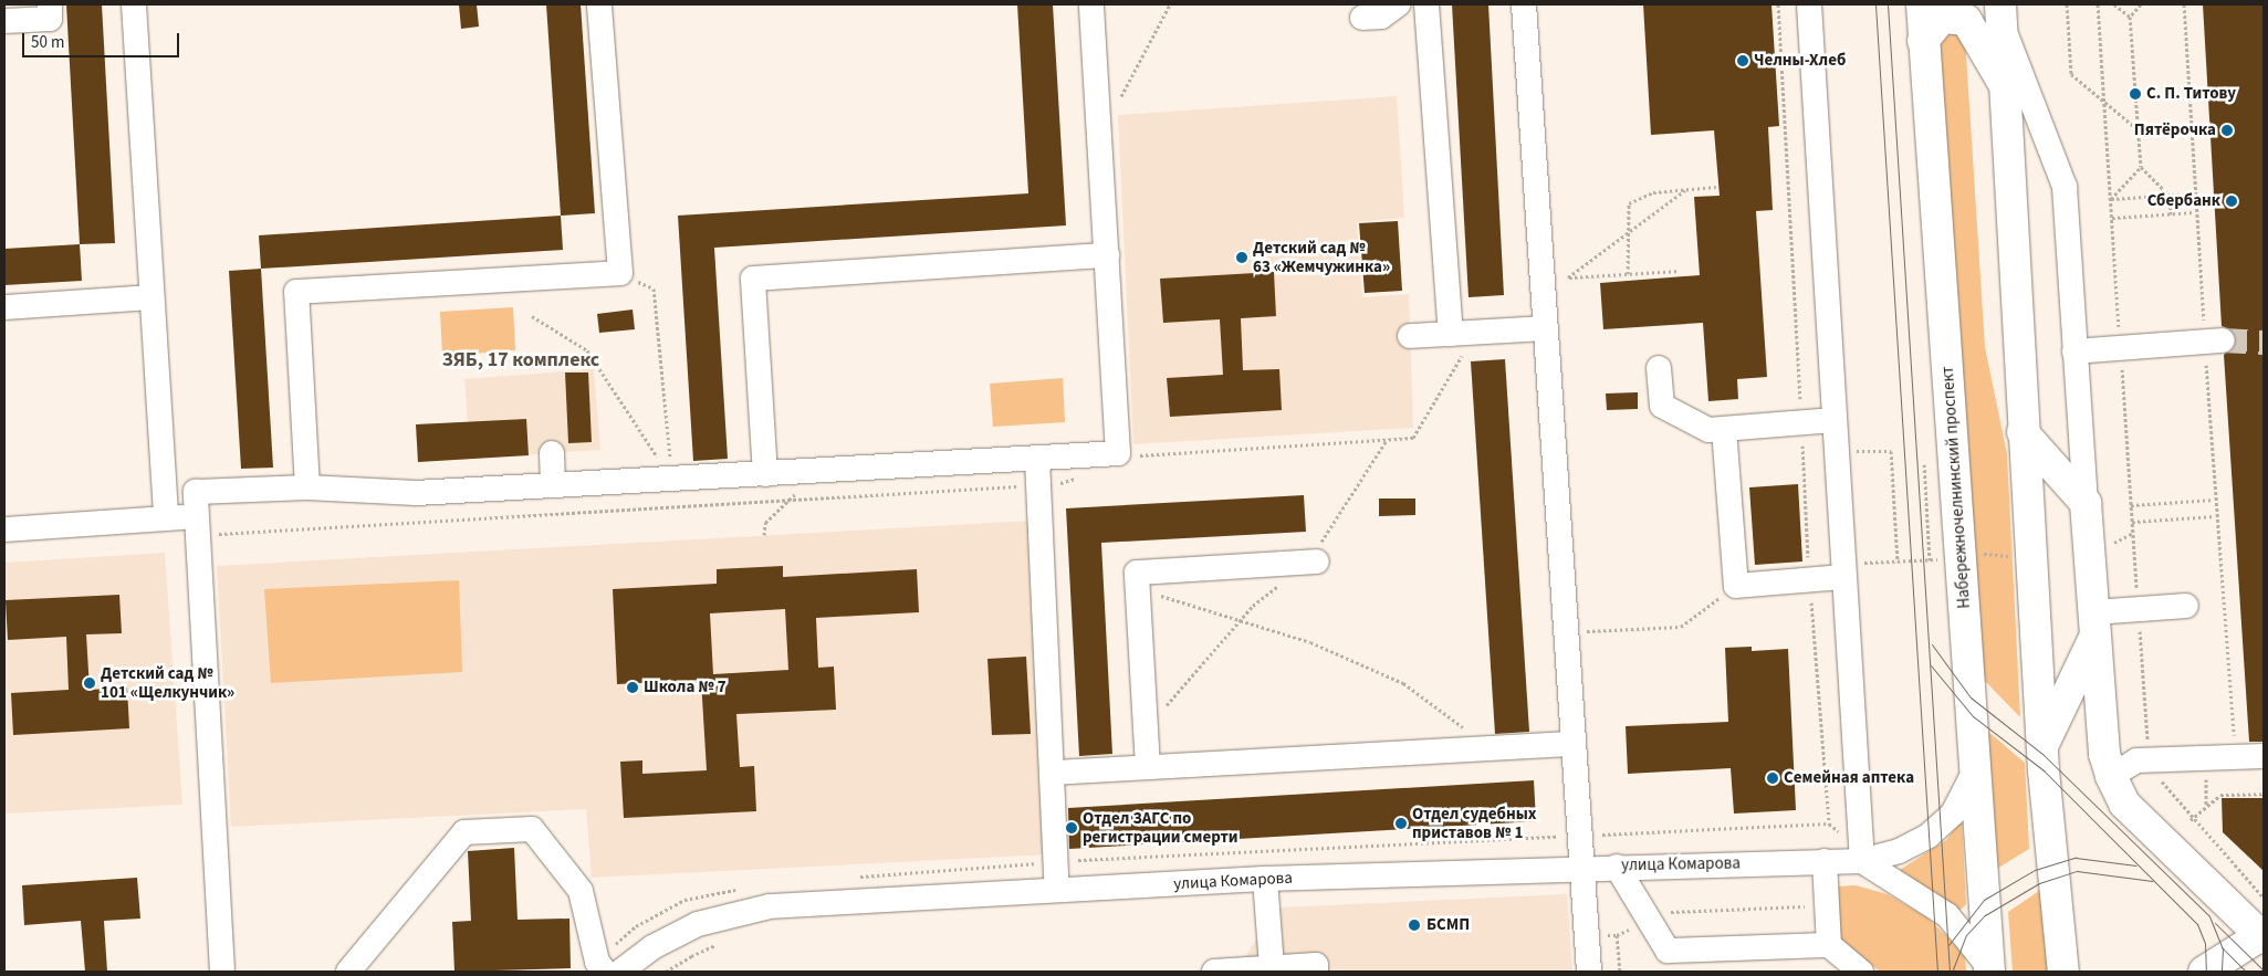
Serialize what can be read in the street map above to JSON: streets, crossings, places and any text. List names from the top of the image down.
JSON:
{
  "streets": {
    "main road": ["Набережночелнинский проспект"],
    "street": ["улица Комарова"]
  },
  "crossings": [
    ["Набережночелнинский проспект", "улица Комарова"]
  ],
  "districts": ["ЗЯБ, 17 комплекс"],
  "places": [
    "Челны-Хлеб",
    "С. П. Титову",
    "Пятёрочка",
    "Сбербанк",
    "Детский сад № 63 «Жемчужинка»",
    "Детский сад № 101 «Щелкунчик»",
    "Школа № 7",
    "Семейная аптека",
    "Отдел судебных приставов № 1",
    "Отдел ЗАГС по регистрации смерти",
    "БСМП"
  ],
  "scale_bar": "50 m"
}
